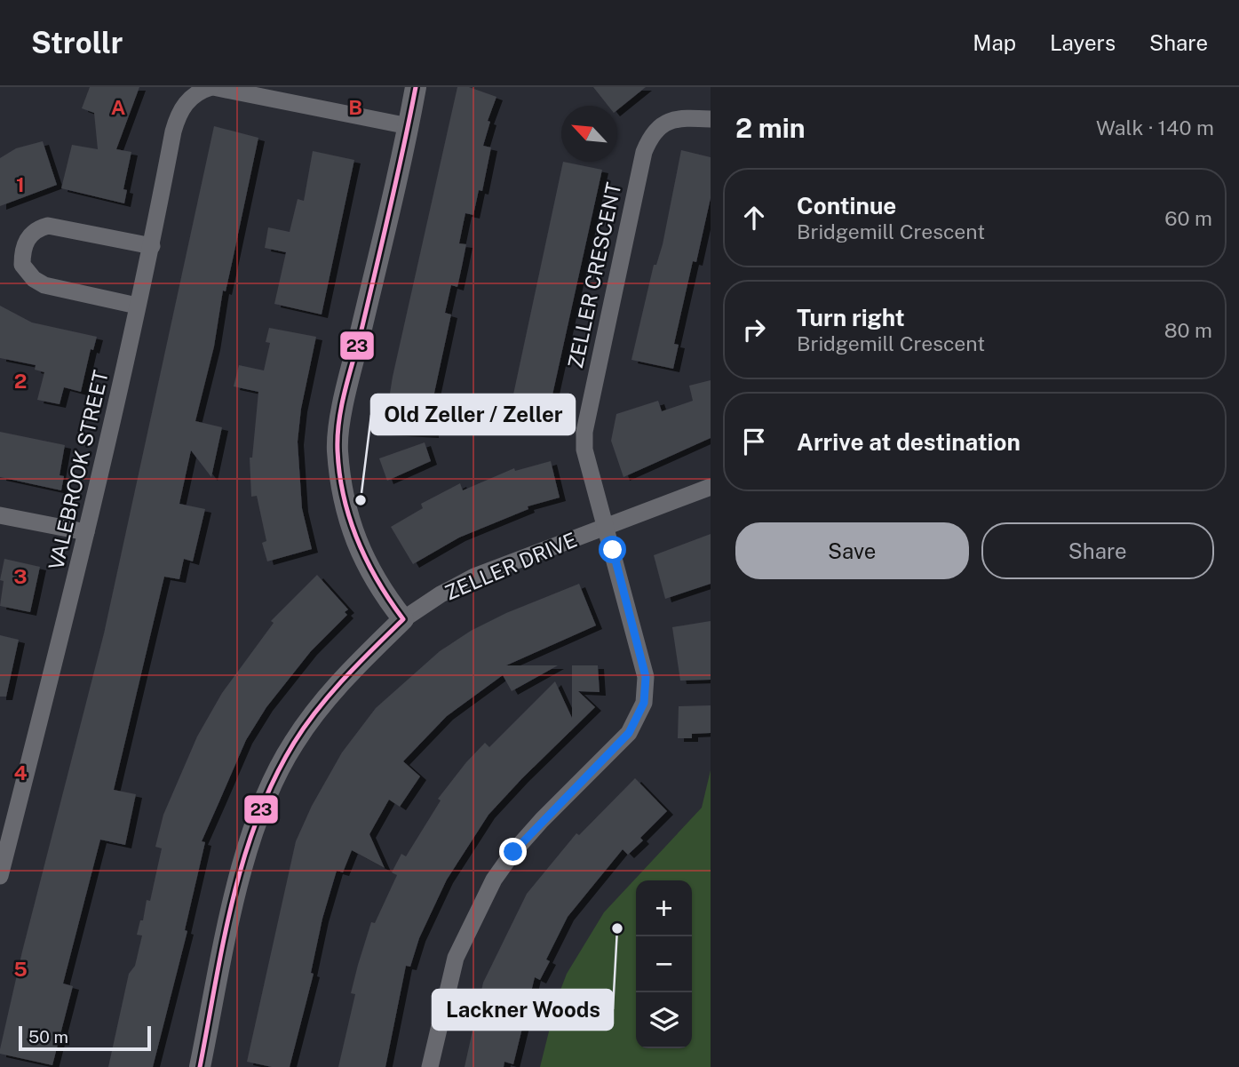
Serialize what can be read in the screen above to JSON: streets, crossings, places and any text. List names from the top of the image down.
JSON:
{
  "streets": {
    "street": ["ZELLER CRESCENT", "VALEBROOK STREET", "ZELLER DRIVE"]
  },
  "crossings": [
    ["ZELLER CRESCENT", "ZELLER DRIVE"]
  ],
  "places": ["Old Zeller / Zeller", "Lackner Woods"],
  "lines": ["transit line 23"],
  "scale_bar": "50 m",
  "north": "top left",
  "page": {
    "header": "Strollr",
    "nav": ["Map", "Layers", "Share"],
    "heading": ["2 min", "Walk · 140 m"],
    "list": [
      ["Continue", "Bridgemill Crescent", "60 m"],
      ["Turn right", "Bridgemill Crescent", "80 m"],
      "Arrive at destination"
    ],
    "buttons": ["Save", "Share"],
    "map_buttons": ["+", "−"],
    "scale": "50 m"
  },
  "grid": {
    "columns": ["A", "B"],
    "rows": [
      "1",
      "2",
      "3",
      "4",
      "5"
    ]
  }
}
